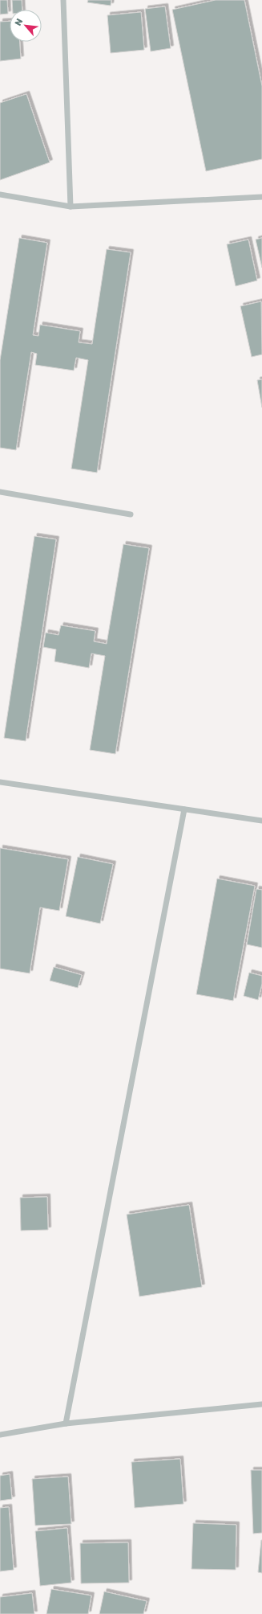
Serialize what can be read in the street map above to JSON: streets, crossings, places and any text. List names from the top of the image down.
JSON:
{
  "north": "top left"
}
